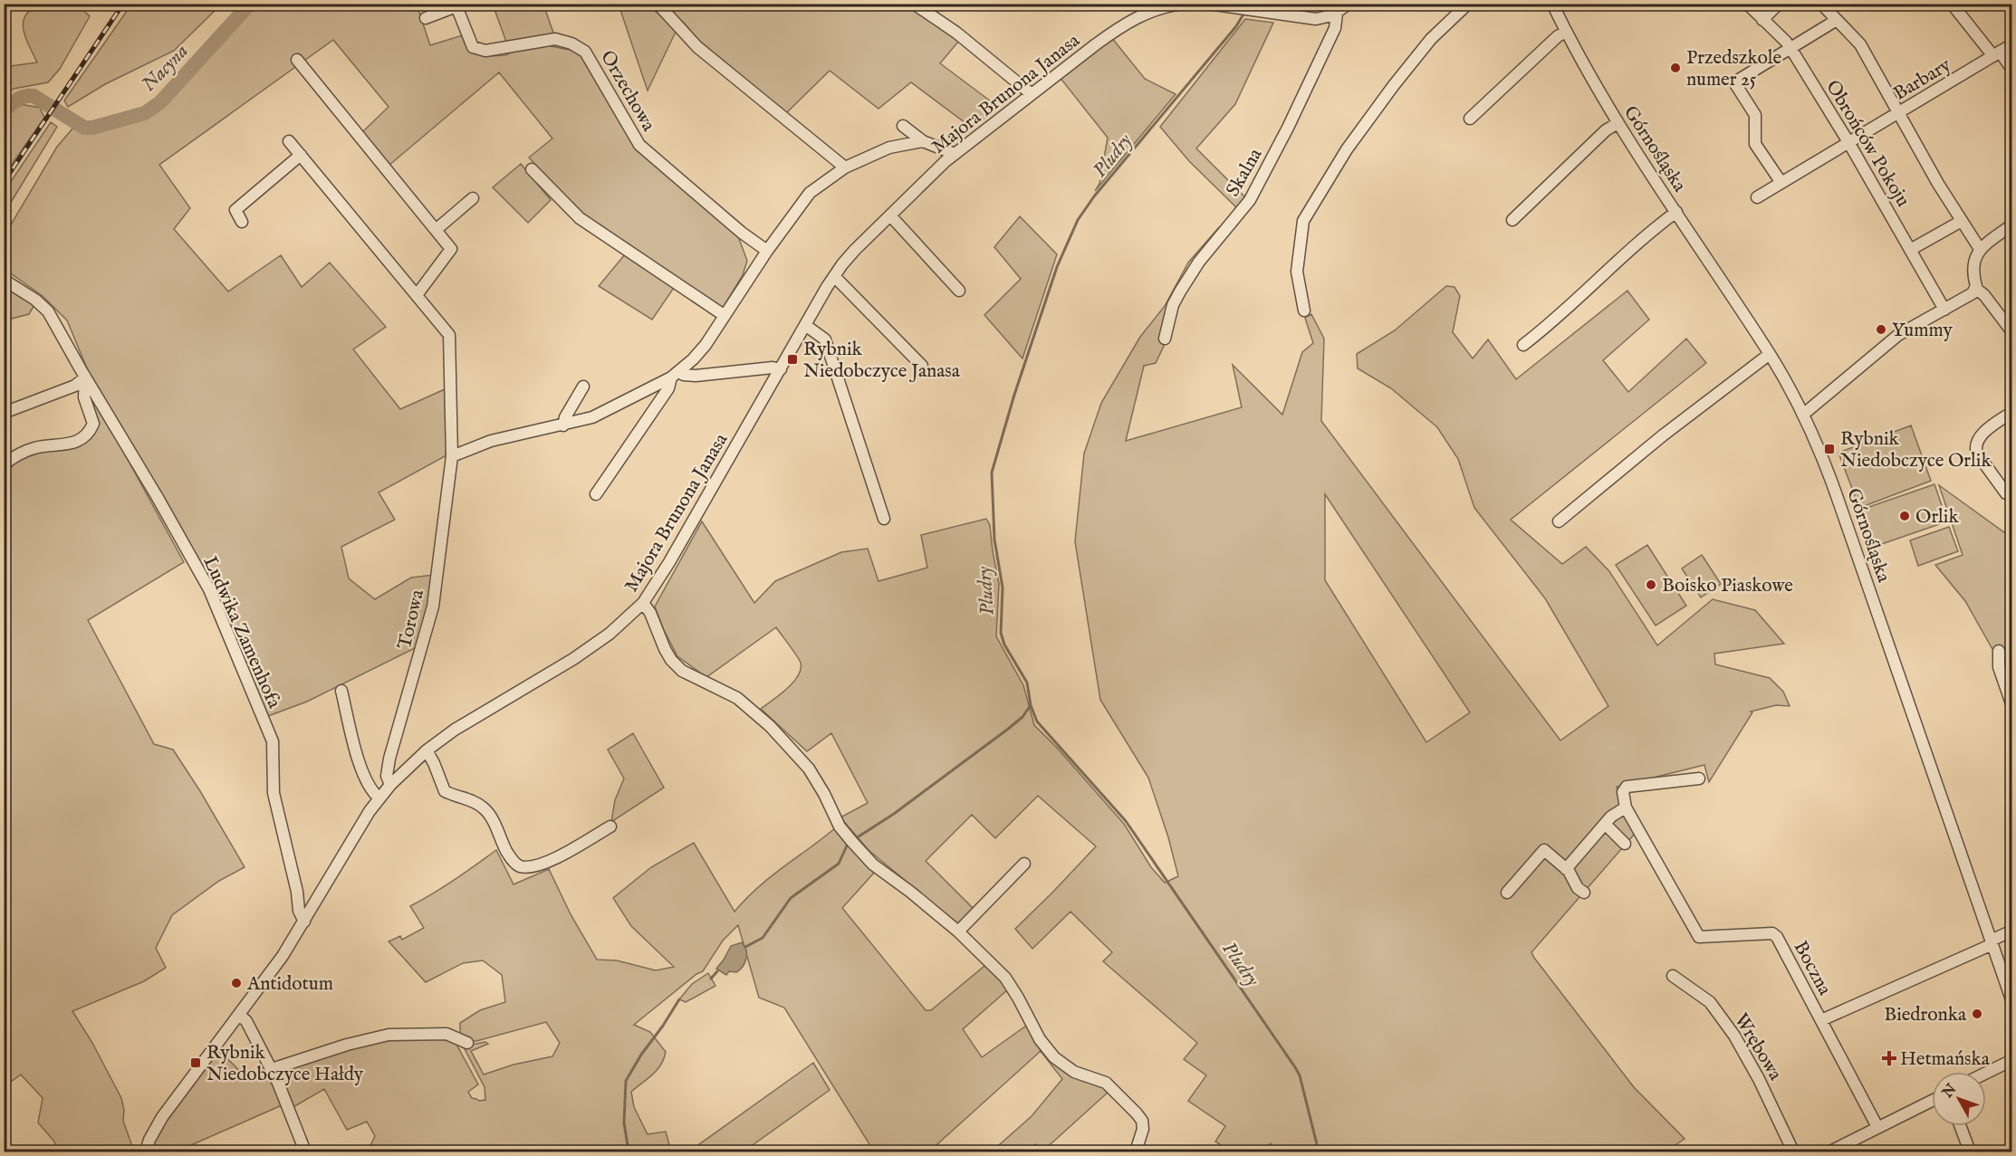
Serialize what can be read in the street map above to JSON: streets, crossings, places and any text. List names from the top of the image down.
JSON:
{
  "streets": {
    "street": [
      "Barbary",
      "Orzechowa",
      "Majora Brunona Janasa",
      "Obrońców Pokoju",
      "Górnośląska",
      "Skalna",
      "Torowa",
      "Ludwika Zamenhofa",
      "Boczna",
      "Wrębowa"
    ]
  },
  "crossings": [
    ["Barbary", "Obrońców Pokoju"],
    ["Majora Brunona Janasa", "Torowa"],
    ["Majora Brunona Janasa", "Ludwika Zamenhofa"],
    ["Górnośląska", "Boczna"]
  ],
  "water": ["Nacyna", "Pludry"],
  "places": {
    "other": [
      "Przedszkole numer 25",
      "Yummy",
      "Orlik",
      "Boisko Piaskowe",
      "Antidotum",
      "Biedronka"
    ],
    "transit": ["Rybnik Niedobczyce Janasa", "Rybnik Niedobczyce Orlik", "Rybnik Niedobczyce Hałdy"],
    "health": ["Hetmańska"]
  },
  "north": "top left"
}
